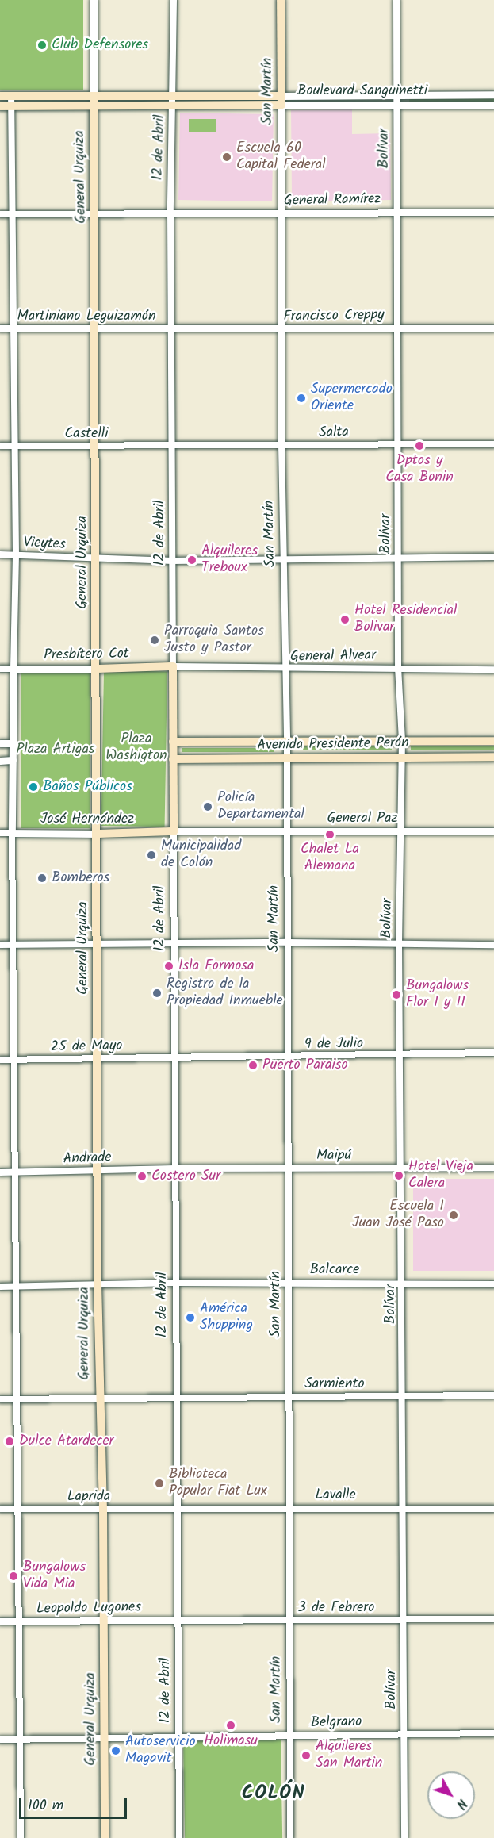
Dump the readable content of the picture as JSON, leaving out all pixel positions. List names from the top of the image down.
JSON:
{
  "streets": {
    "main road": [
      "San Martín",
      "Boulevard Sanguinetti",
      "12 de Abril",
      "General Urquiza",
      "Presbítero Cot",
      "Avenida Presidente Perón",
      "José Hernández"
    ],
    "street": [
      "Bolívar",
      "General Ramírez",
      "Martiniano Leguizamón",
      "Francisco Creppy",
      "Salta",
      "Castelli",
      "Vieytes",
      "General Alvear",
      "General Paz",
      "9 de Julio",
      "25 de Mayo",
      "Maipú",
      "Andrade",
      "Balcarce",
      "Sarmiento",
      "Lavalle",
      "Laprida",
      "3 de Febrero",
      "Leopoldo Lugones",
      "Belgrano"
    ]
  },
  "crossings": [
    ["San Martín", "Boulevard Sanguinetti"],
    ["San Martín", "General Ramírez"],
    ["San Martín", "Francisco Creppy"],
    ["San Martín", "Salta"],
    ["San Martín", "Vieytes"],
    ["San Martín", "General Alvear"],
    ["San Martín", "Avenida Presidente Perón"],
    ["San Martín", "General Paz"],
    ["San Martín", "9 de Julio"],
    ["San Martín", "Maipú"],
    ["San Martín", "Balcarce"],
    ["San Martín", "Sarmiento"],
    ["San Martín", "Lavalle"],
    ["San Martín", "3 de Febrero"],
    ["San Martín", "Belgrano"],
    ["Boulevard Sanguinetti", "12 de Abril"],
    ["Boulevard Sanguinetti", "Bolívar"],
    ["Boulevard Sanguinetti", "General Urquiza"],
    ["12 de Abril", "General Ramírez"],
    ["12 de Abril", "Martiniano Leguizamón"],
    ["12 de Abril", "Francisco Creppy"],
    ["12 de Abril", "Salta"],
    ["12 de Abril", "Castelli"],
    ["12 de Abril", "Vieytes"],
    ["12 de Abril", "Presbítero Cot"],
    ["12 de Abril", "General Alvear"],
    ["12 de Abril", "Avenida Presidente Perón"],
    ["12 de Abril", "General Paz"],
    ["12 de Abril", "José Hernández"],
    ["12 de Abril", "9 de Julio"],
    ["12 de Abril", "25 de Mayo"],
    ["12 de Abril", "Maipú"],
    ["12 de Abril", "Andrade"],
    ["12 de Abril", "Balcarce"],
    ["12 de Abril", "Sarmiento"],
    ["12 de Abril", "Lavalle"],
    ["12 de Abril", "Laprida"],
    ["12 de Abril", "3 de Febrero"],
    ["12 de Abril", "Leopoldo Lugones"],
    ["12 de Abril", "Belgrano"],
    ["Bolívar", "General Ramírez"],
    ["Bolívar", "Francisco Creppy"],
    ["Bolívar", "Salta"],
    ["Bolívar", "Vieytes"],
    ["Bolívar", "General Alvear"],
    ["Bolívar", "Avenida Presidente Perón"],
    ["Bolívar", "General Paz"],
    ["Bolívar", "9 de Julio"],
    ["Bolívar", "Maipú"],
    ["Bolívar", "Balcarce"],
    ["Bolívar", "Sarmiento"],
    ["Bolívar", "Lavalle"],
    ["Bolívar", "3 de Febrero"],
    ["Bolívar", "Belgrano"],
    ["General Urquiza", "General Ramírez"],
    ["General Urquiza", "Martiniano Leguizamón"],
    ["General Urquiza", "Castelli"],
    ["General Urquiza", "Vieytes"],
    ["General Urquiza", "Presbítero Cot"],
    ["General Urquiza", "José Hernández"],
    ["General Urquiza", "25 de Mayo"],
    ["General Urquiza", "Andrade"],
    ["General Urquiza", "Balcarce"],
    ["General Urquiza", "Sarmiento"],
    ["General Urquiza", "Laprida"],
    ["General Urquiza", "Leopoldo Lugones"],
    ["General Urquiza", "Belgrano"],
    ["Martiniano Leguizamón", "Francisco Creppy"],
    ["Salta", "Castelli"],
    ["Presbítero Cot", "General Alvear"],
    ["General Paz", "José Hernández"],
    ["9 de Julio", "25 de Mayo"],
    ["Maipú", "Andrade"],
    ["Lavalle", "Laprida"],
    ["3 de Febrero", "Leopoldo Lugones"]
  ],
  "districts": ["COLÓN"],
  "parks": ["Plaza Washigton", "Plaza Artigas"],
  "places": [
    "Club Defensores",
    "Escuela 60 Capital Federal",
    "Supermercado Oriente",
    "Dptos y Casa Bonin",
    "Alquileres Treboux",
    "Hotel Residencial Bolivar",
    "Parroquia Santos Justo y Pastor",
    "Baños Públicos",
    "Policía Departamental",
    "Chalet La Alemana",
    "Municipalidad de Colón",
    "Bomberos",
    "Isla Formosa",
    "Registro de la Propiedad Inmueble",
    "Bungalows Flor I y II",
    "Puerto Paraiso",
    "Hotel Vieja Calera",
    "Costero Sur",
    "Escuela 1 Juan José Paso",
    "América Shopping",
    "Dulce Atardecer",
    "Biblioteca Popular Fiat Lux",
    "Bungalows Vida Mia",
    "Holimasu",
    "Autoservicio Magavit",
    "Alquileres San Martin"
  ],
  "scale_bar": "100 m",
  "north": "bottom right"
}
